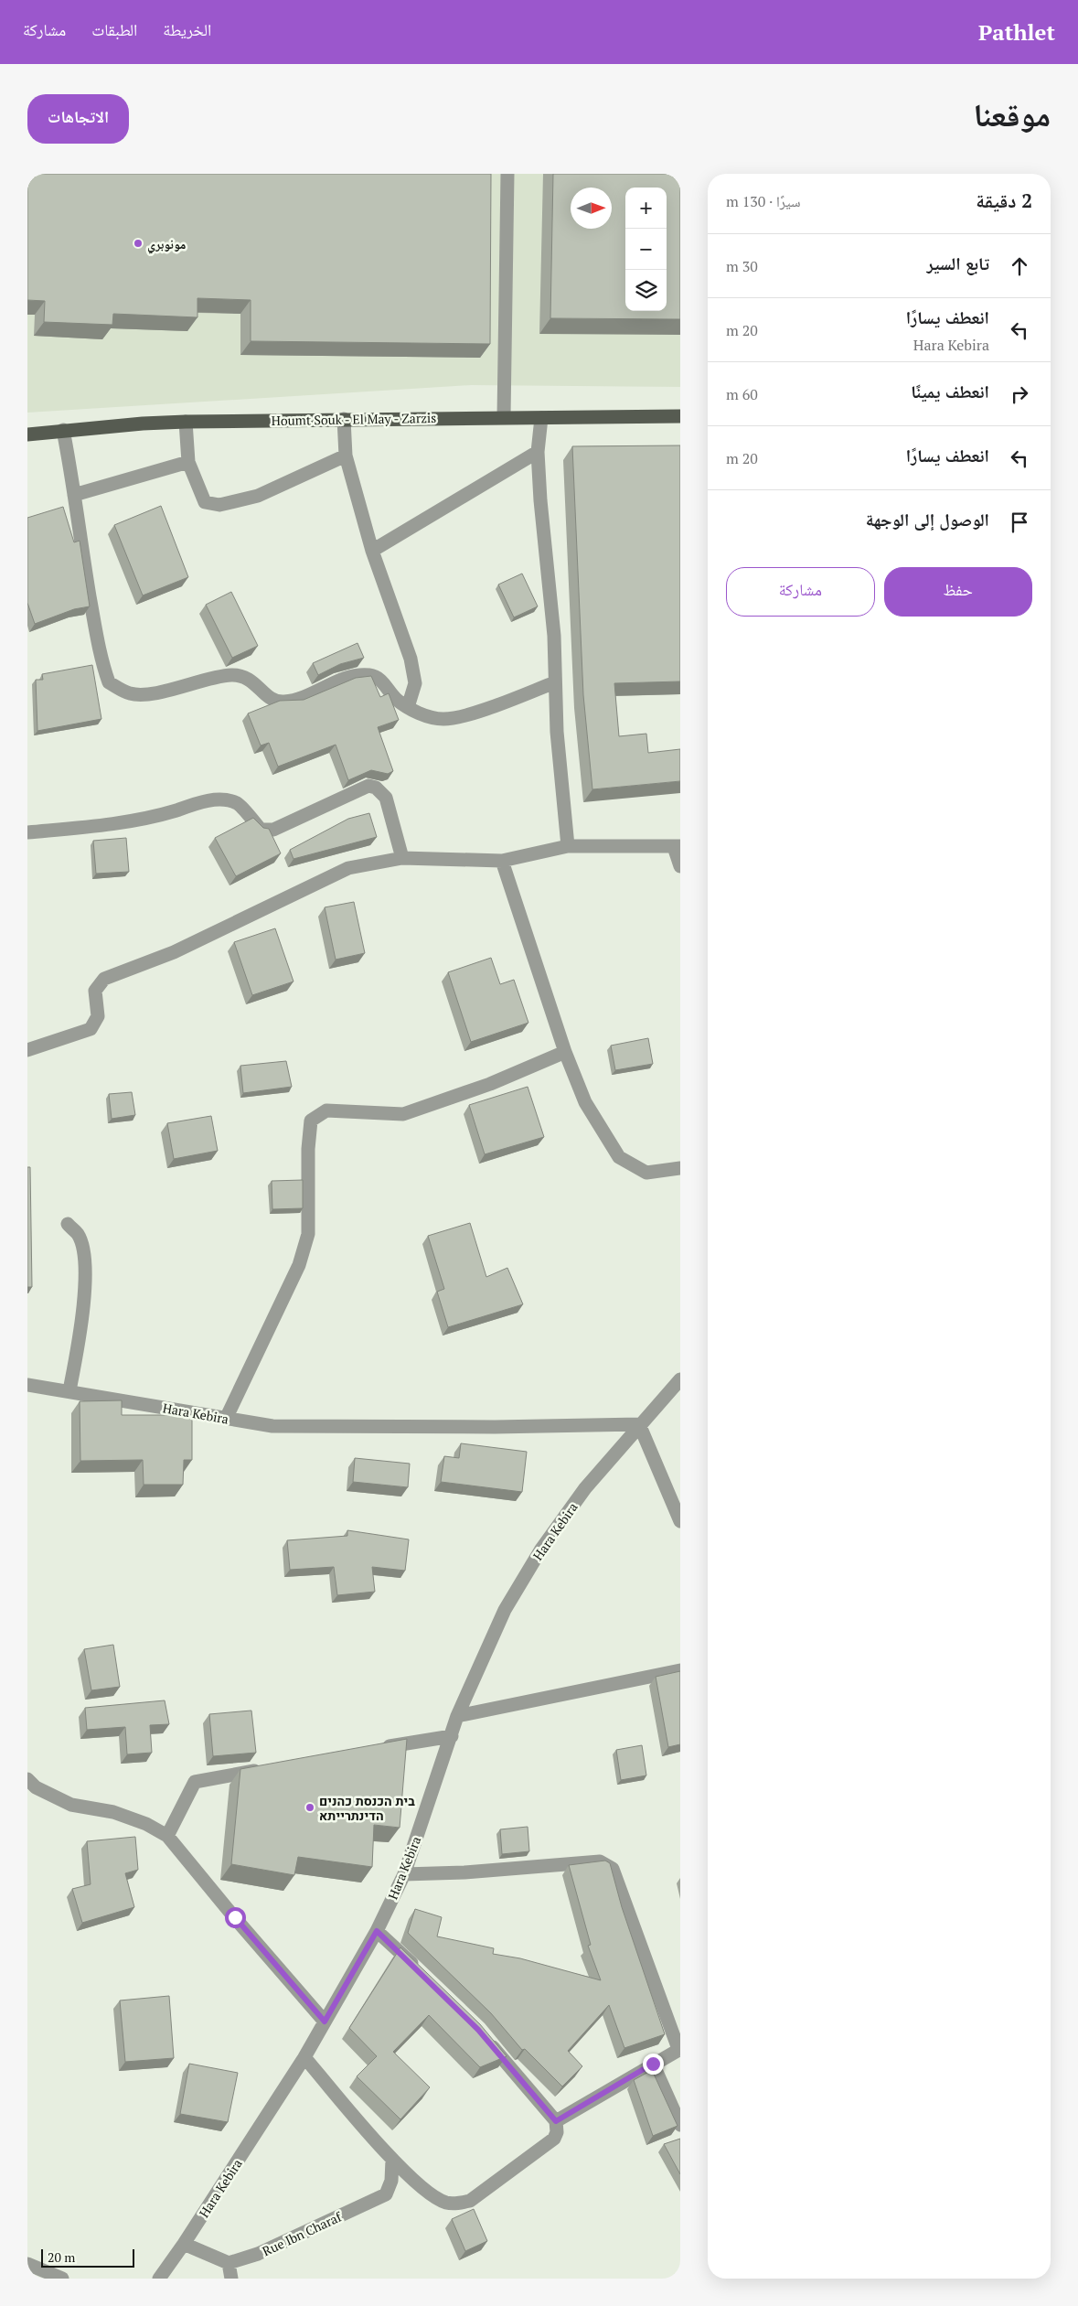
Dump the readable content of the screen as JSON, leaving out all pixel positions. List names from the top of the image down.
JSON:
{
  "streets": {
    "main road": ["Houmt Souk - El May - Zarzis"],
    "street": ["Hara Kebira", "Rue Ibn Charaf"]
  },
  "places": ["مونوبري", "בית הכנסת כהנים הדינתרייתא"],
  "scale_bar": "20 m",
  "north": "right",
  "page": {
    "header": "Pathlet",
    "nav": ["الخريطة", "الطبقات", "مشاركة"],
    "title": "موقعنا",
    "buttons": [
      "الاتجاهات",
      ["حفظ", "مشاركة"]
    ],
    "heading": ["2 دقيقة", "سيرًا · 130 m"],
    "map_buttons": ["+", "−"],
    "list": [
      ["تابع السير", "30 m"],
      ["انعطف يسارًا", "Hara Kebira", "20 m"],
      ["انعطف يمينًا", "60 m"],
      ["انعطف يسارًا", "20 m"],
      "الوصول إلى الوجهة"
    ],
    "scale": "20 m"
  }
}
